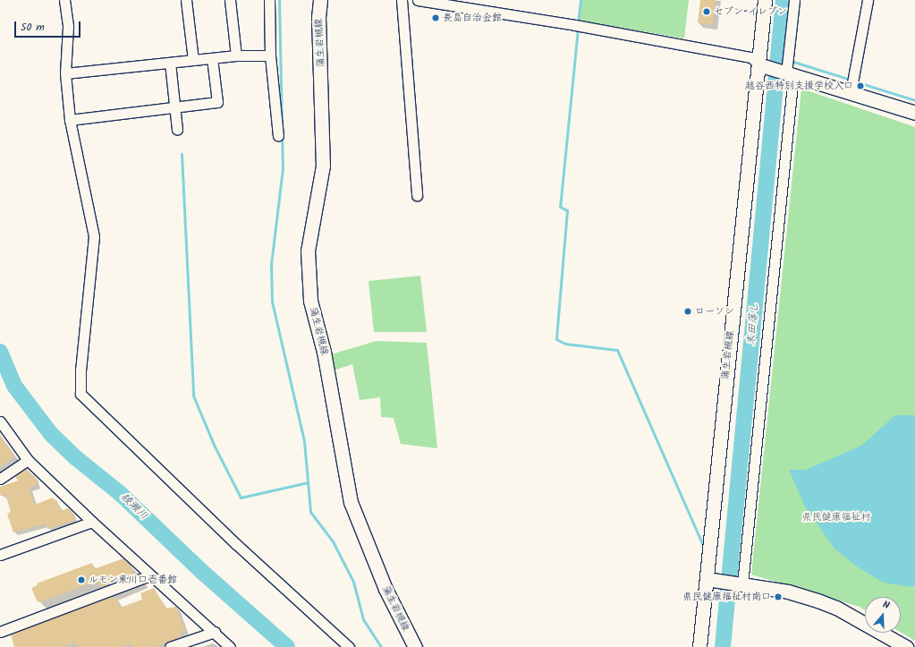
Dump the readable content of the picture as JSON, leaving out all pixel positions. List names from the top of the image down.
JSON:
{
  "streets": {
    "main road": ["蒲生岩槻線"]
  },
  "water": ["末田落し", "綾瀬川"],
  "parks": ["県民健康福祉村"],
  "places": [
    "セブン-イレブン",
    "長島自治会館",
    "越谷西特別支援学校入口",
    "ローソン",
    "ルモン東川口壱番館",
    "県民健康福祉村南口"
  ],
  "scale_bar": "50 m",
  "north": "top"
}
